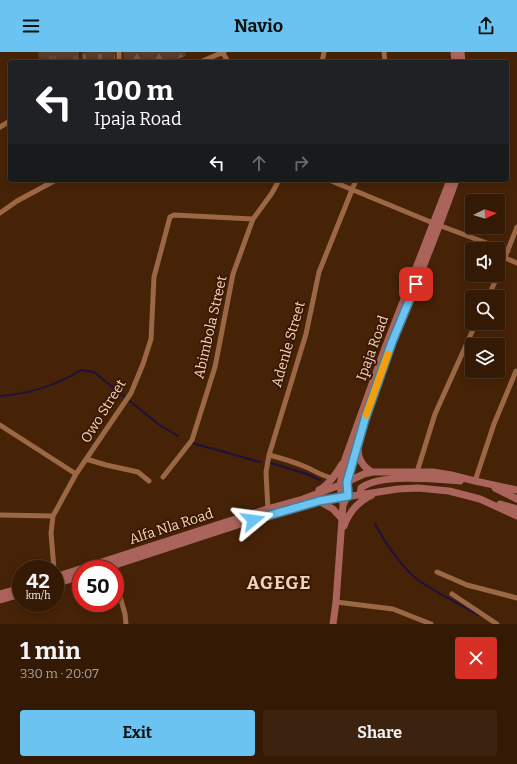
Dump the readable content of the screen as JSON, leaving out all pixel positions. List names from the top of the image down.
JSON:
{
  "streets": {
    "main road": ["Ipaja Road", "Alfa Nla Road"],
    "street": ["Abimbola Street", "Adenle Street", "Owo Street"]
  },
  "crossings": [
    ["Abimbola Street", "Owo Street"],
    ["Adenle Street", "Alfa Nla Road"],
    ["Ipaja Road", "Alfa Nla Road"]
  ],
  "districts": ["AGEGE"],
  "north": "right",
  "page": {
    "header": "Navio",
    "turn": ["100 m", "Ipaja Road"],
    "speed": "42 km/h",
    "limit": "50",
    "heading": ["1 min", "330 m · 20:07"],
    "buttons": ["Exit", "Share"]
  }
}
